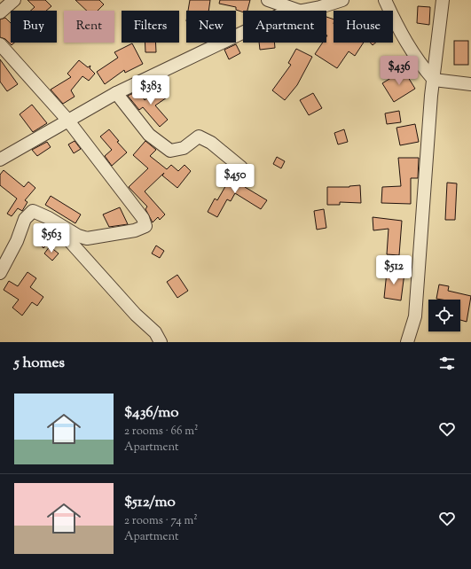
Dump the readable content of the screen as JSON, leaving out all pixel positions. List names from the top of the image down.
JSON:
{
  "page": {
    "chip": [
      "Buy",
      "Rent",
      "Filters",
      "New",
      "Apartment",
      "House"
    ],
    "price": [
      "$436",
      "$383",
      "$450",
      "$563",
      "$512"
    ],
    "heading": "5 homes",
    "list": [
      {
        "name": "$436/mo",
        "note": "2 rooms · 66 m² · Apartment"
      },
      {
        "name": "$512/mo",
        "note": "2 rooms · 74 m² · Apartment"
      }
    ]
  }
}
